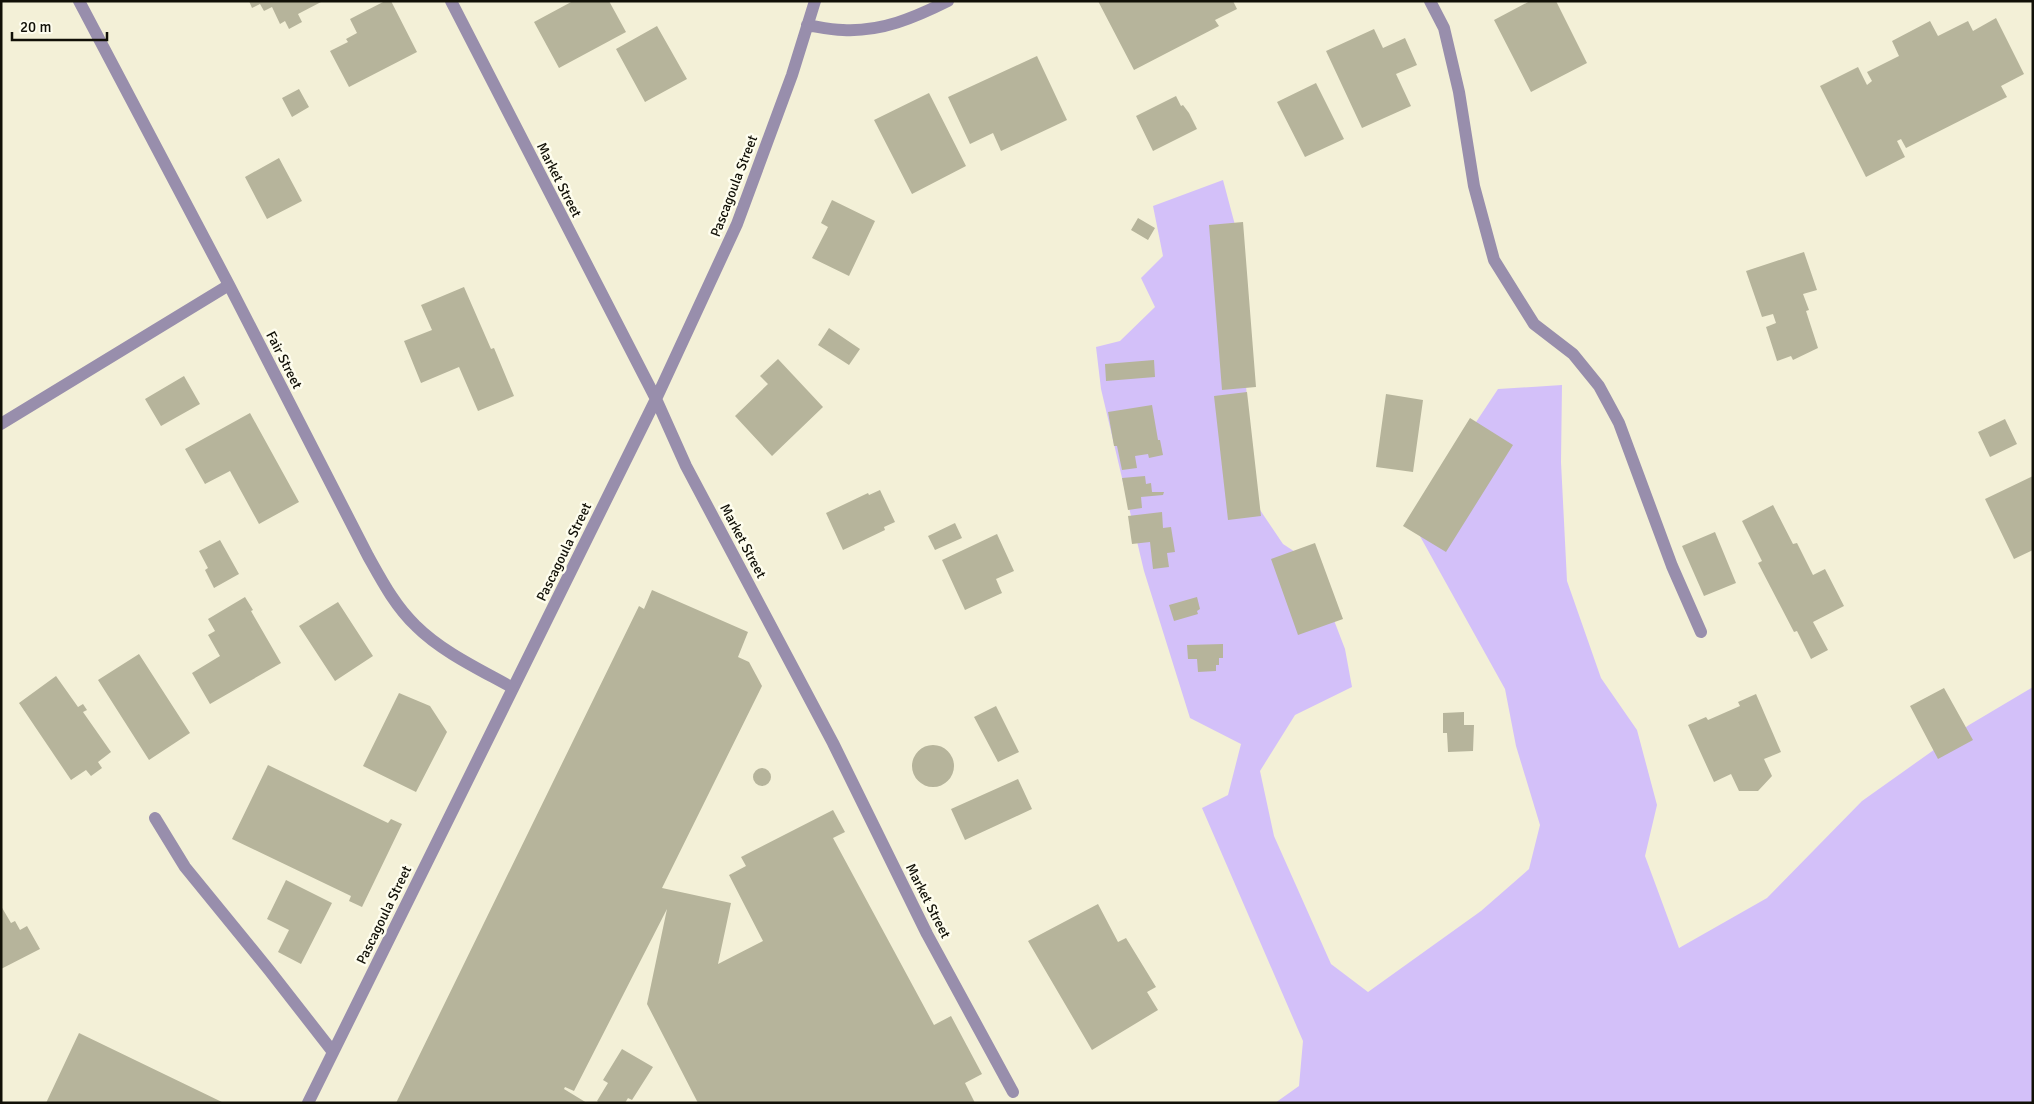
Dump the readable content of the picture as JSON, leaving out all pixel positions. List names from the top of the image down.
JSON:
{
  "streets": {
    "street": ["Market Street", "Pascagoula Street", "Fair Street"]
  },
  "crossings": [
    ["Market Street", "Pascagoula Street"],
    ["Pascagoula Street", "Fair Street"]
  ],
  "scale_bar": "20 m"
}
